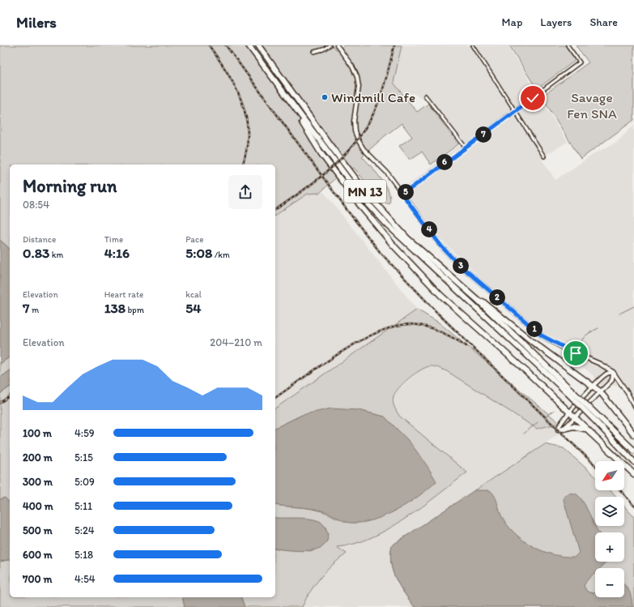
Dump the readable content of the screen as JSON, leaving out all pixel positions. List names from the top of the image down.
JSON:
{
  "streets": {
    "highway": ["MN 13"]
  },
  "parks": ["Savage Fen SNA"],
  "places": ["Windmill Cafe"],
  "north": "bottom left",
  "page": {
    "header": "Milers",
    "nav": ["Map", "Layers", "Share"],
    "pins": [
      "7",
      "6",
      "5",
      "4",
      "3",
      "2",
      "1"
    ],
    "heading": ["Morning run", "08:54"],
    "stats": [
      ["Distance", "0.83 km"],
      ["Time", "4:16"],
      ["Pace", "5:08 /km"],
      ["Elevation", "7 m"],
      ["Heart rate", "138 bpm"],
      ["kcal", "54"]
    ],
    "chart": ["Elevation", "204–210 m"],
    "list": [
      {
        "name": "100 m",
        "note": "4:59"
      },
      {
        "name": "200 m",
        "note": "5:15"
      },
      {
        "name": "300 m",
        "note": "5:09"
      },
      {
        "name": "400 m",
        "note": "5:11"
      },
      {
        "name": "500 m",
        "note": "5:24"
      },
      {
        "name": "600 m",
        "note": "5:18"
      },
      {
        "name": "700 m",
        "note": "4:54"
      }
    ],
    "map_buttons": ["+", "−"]
  }
}
